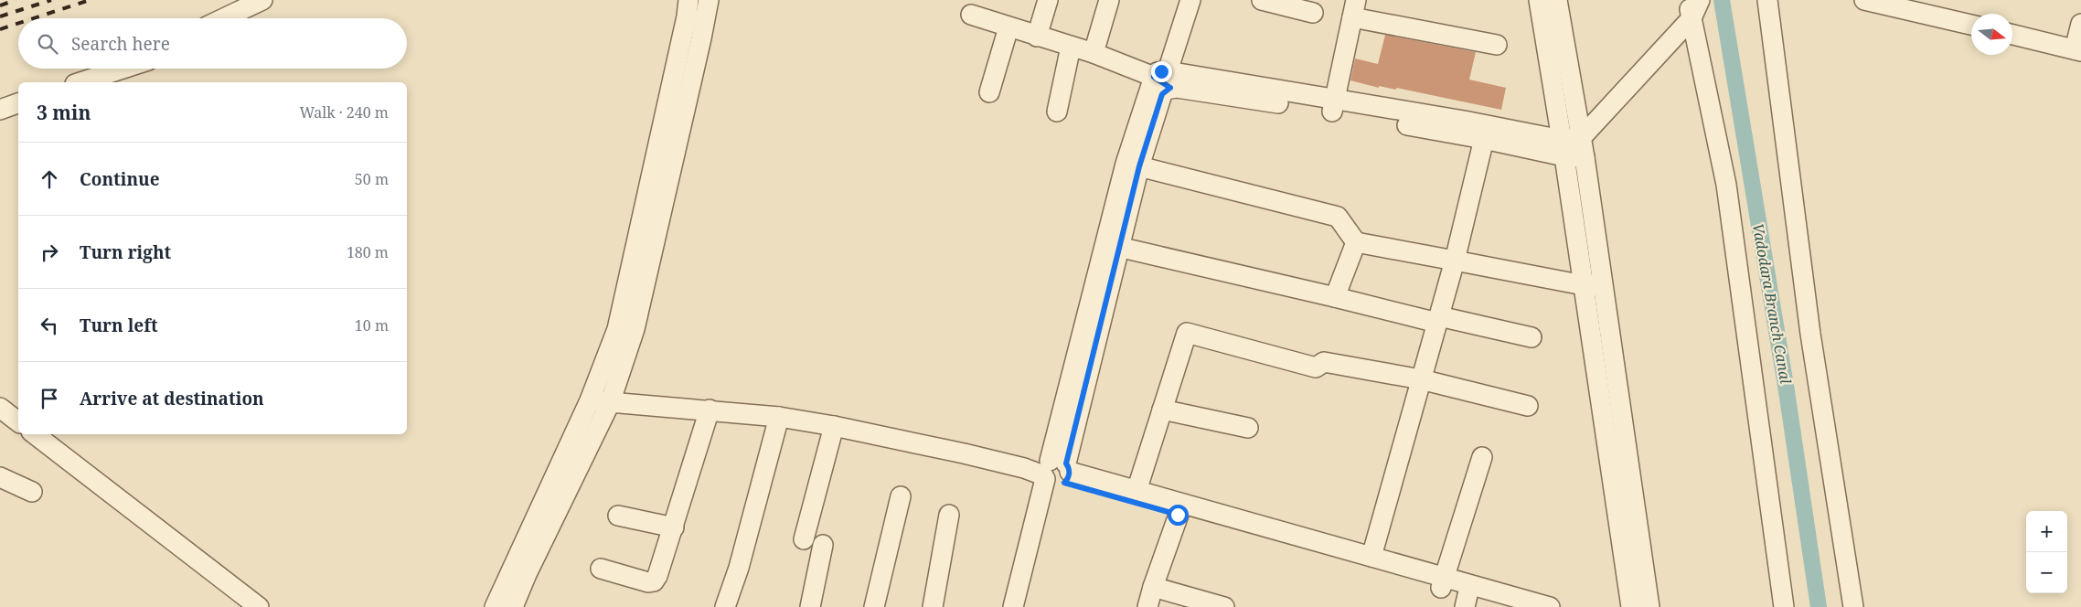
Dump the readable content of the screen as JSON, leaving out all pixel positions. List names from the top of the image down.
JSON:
{
  "water": ["Vadodara Branch Canal"],
  "north": "right",
  "page": {
    "search": "Search here",
    "heading": ["3 min", "Walk · 240 m"],
    "list": [
      ["Continue", "50 m"],
      ["Turn right", "180 m"],
      ["Turn left", "10 m"],
      "Arrive at destination"
    ],
    "map_buttons": ["+", "−"]
  }
}
